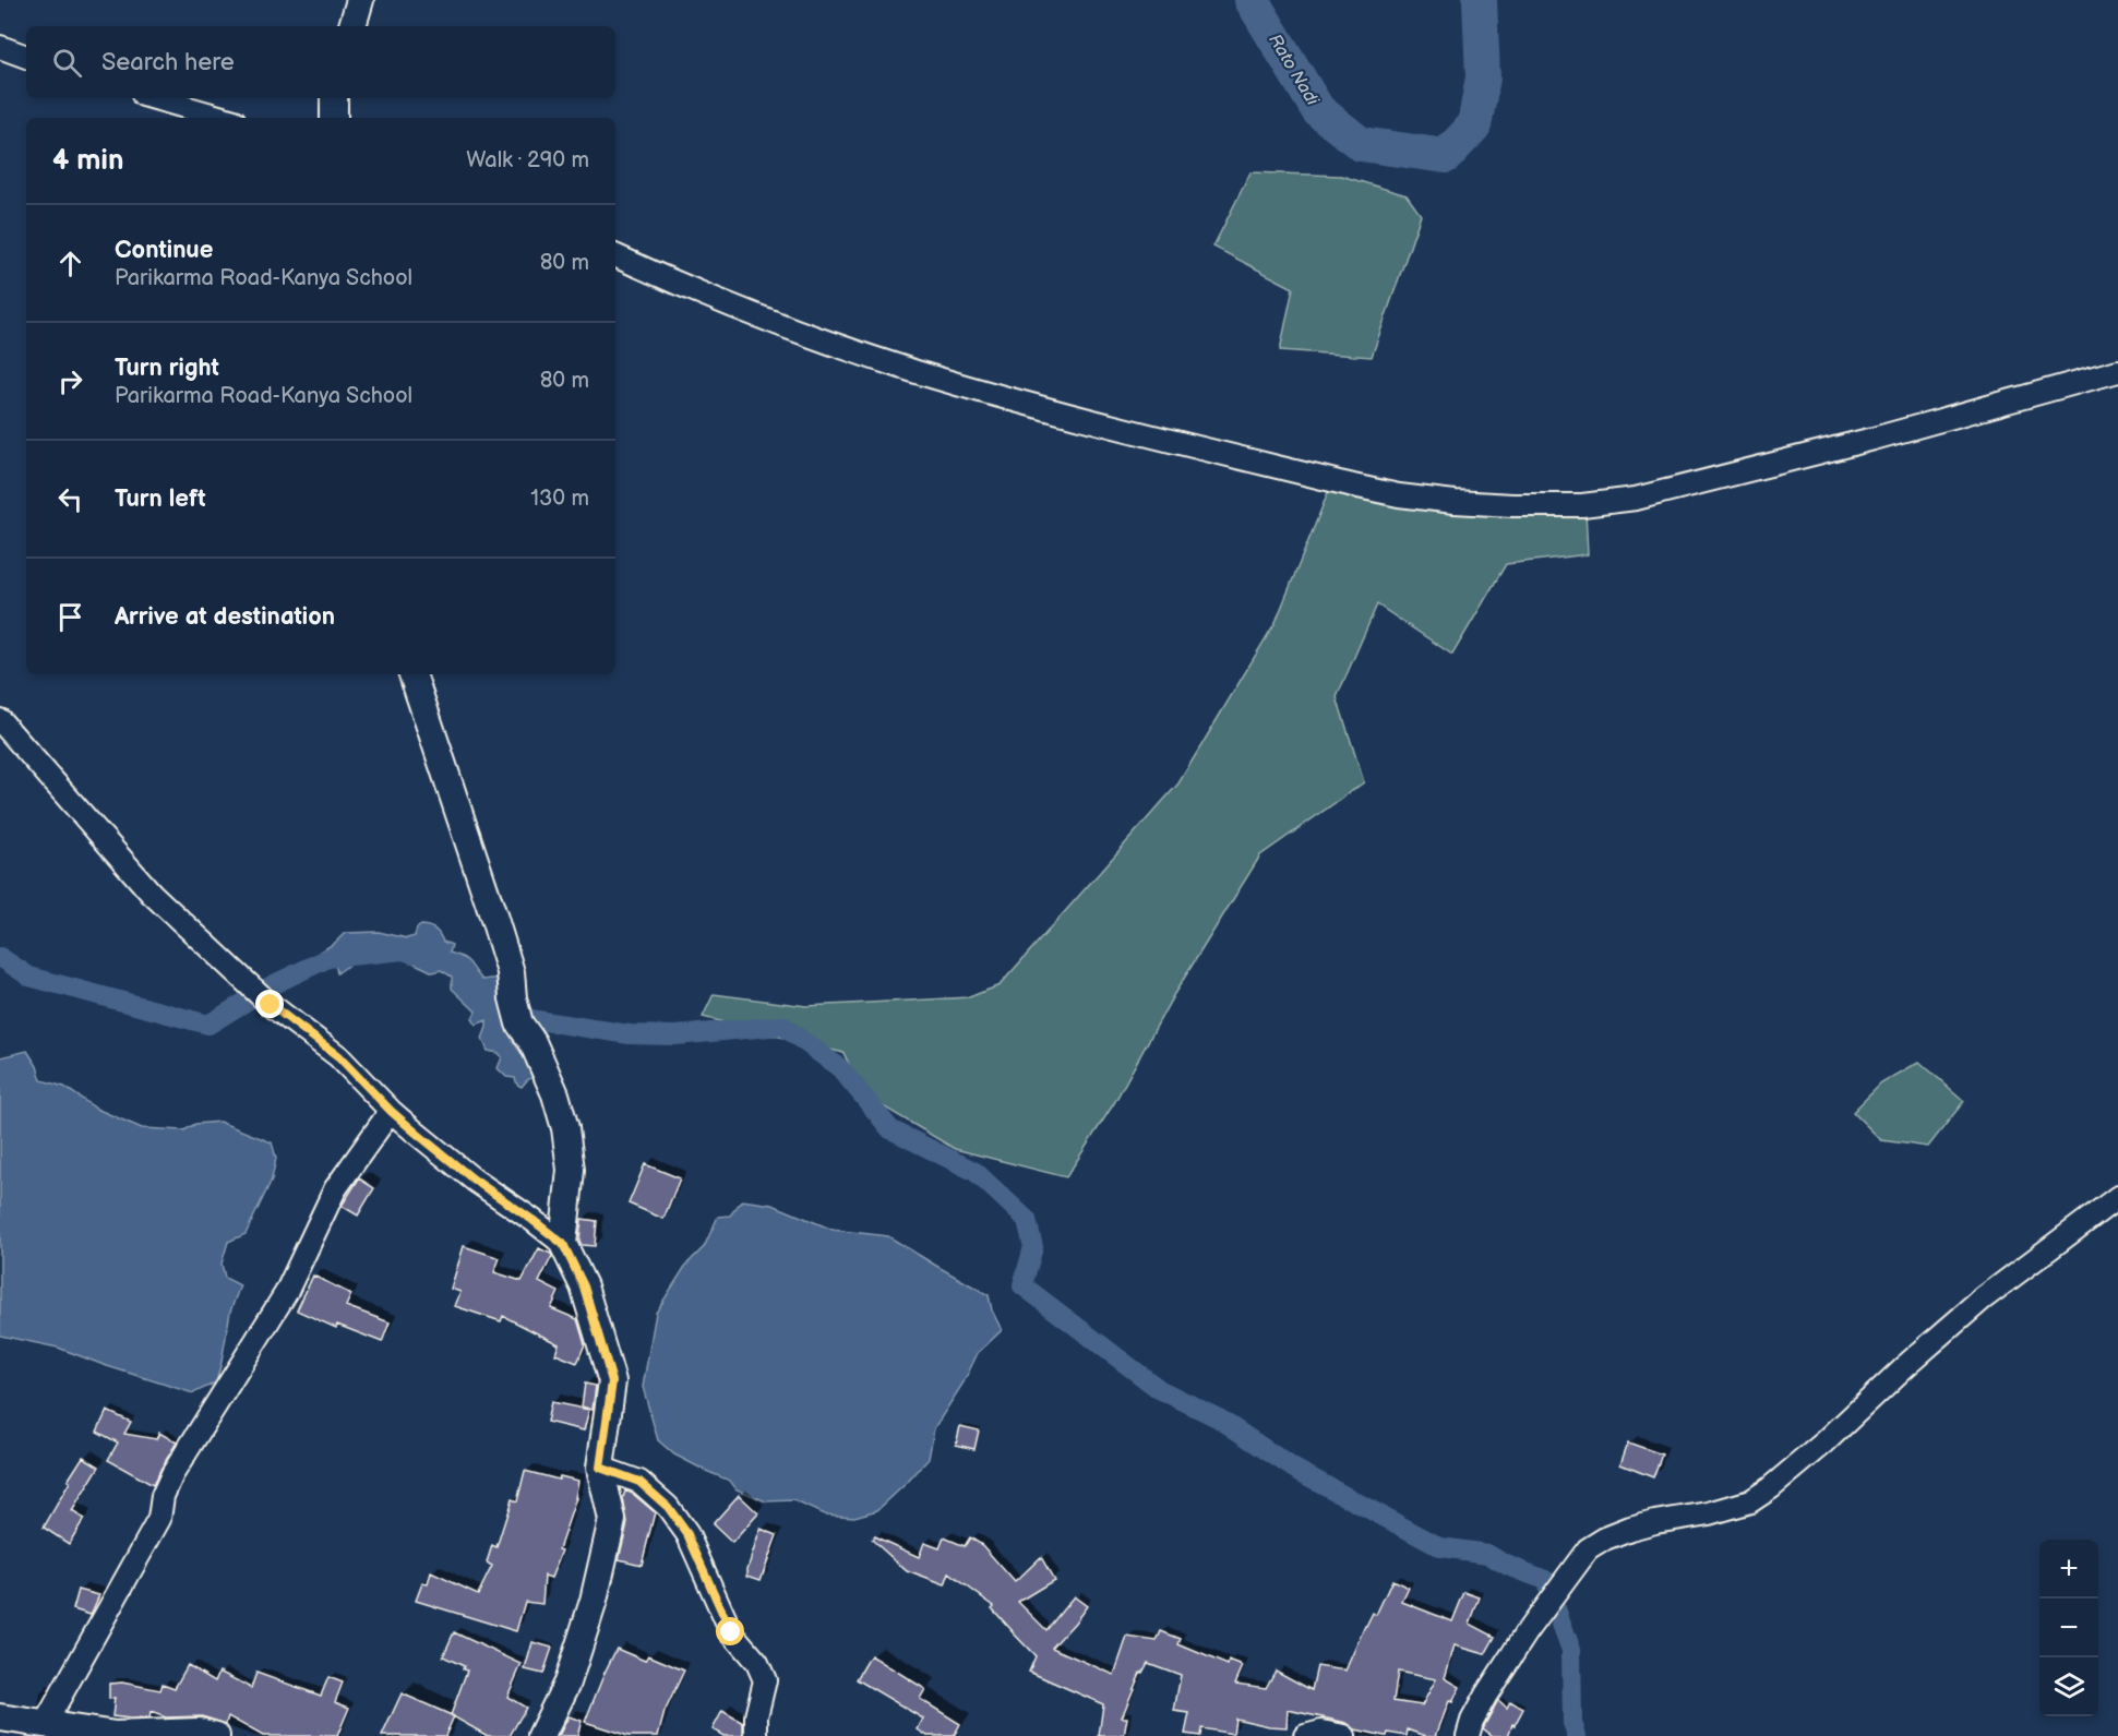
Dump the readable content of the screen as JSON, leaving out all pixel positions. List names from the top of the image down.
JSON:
{
  "water": ["Rato Nadi"],
  "page": {
    "search": "Search here",
    "heading": ["4 min", "Walk · 290 m"],
    "list": [
      ["Continue", "Parikarma Road-Kanya School", "80 m"],
      ["Turn right", "Parikarma Road-Kanya School", "80 m"],
      ["Turn left", "130 m"],
      "Arrive at destination"
    ],
    "map_buttons": ["+", "−"]
  }
}
